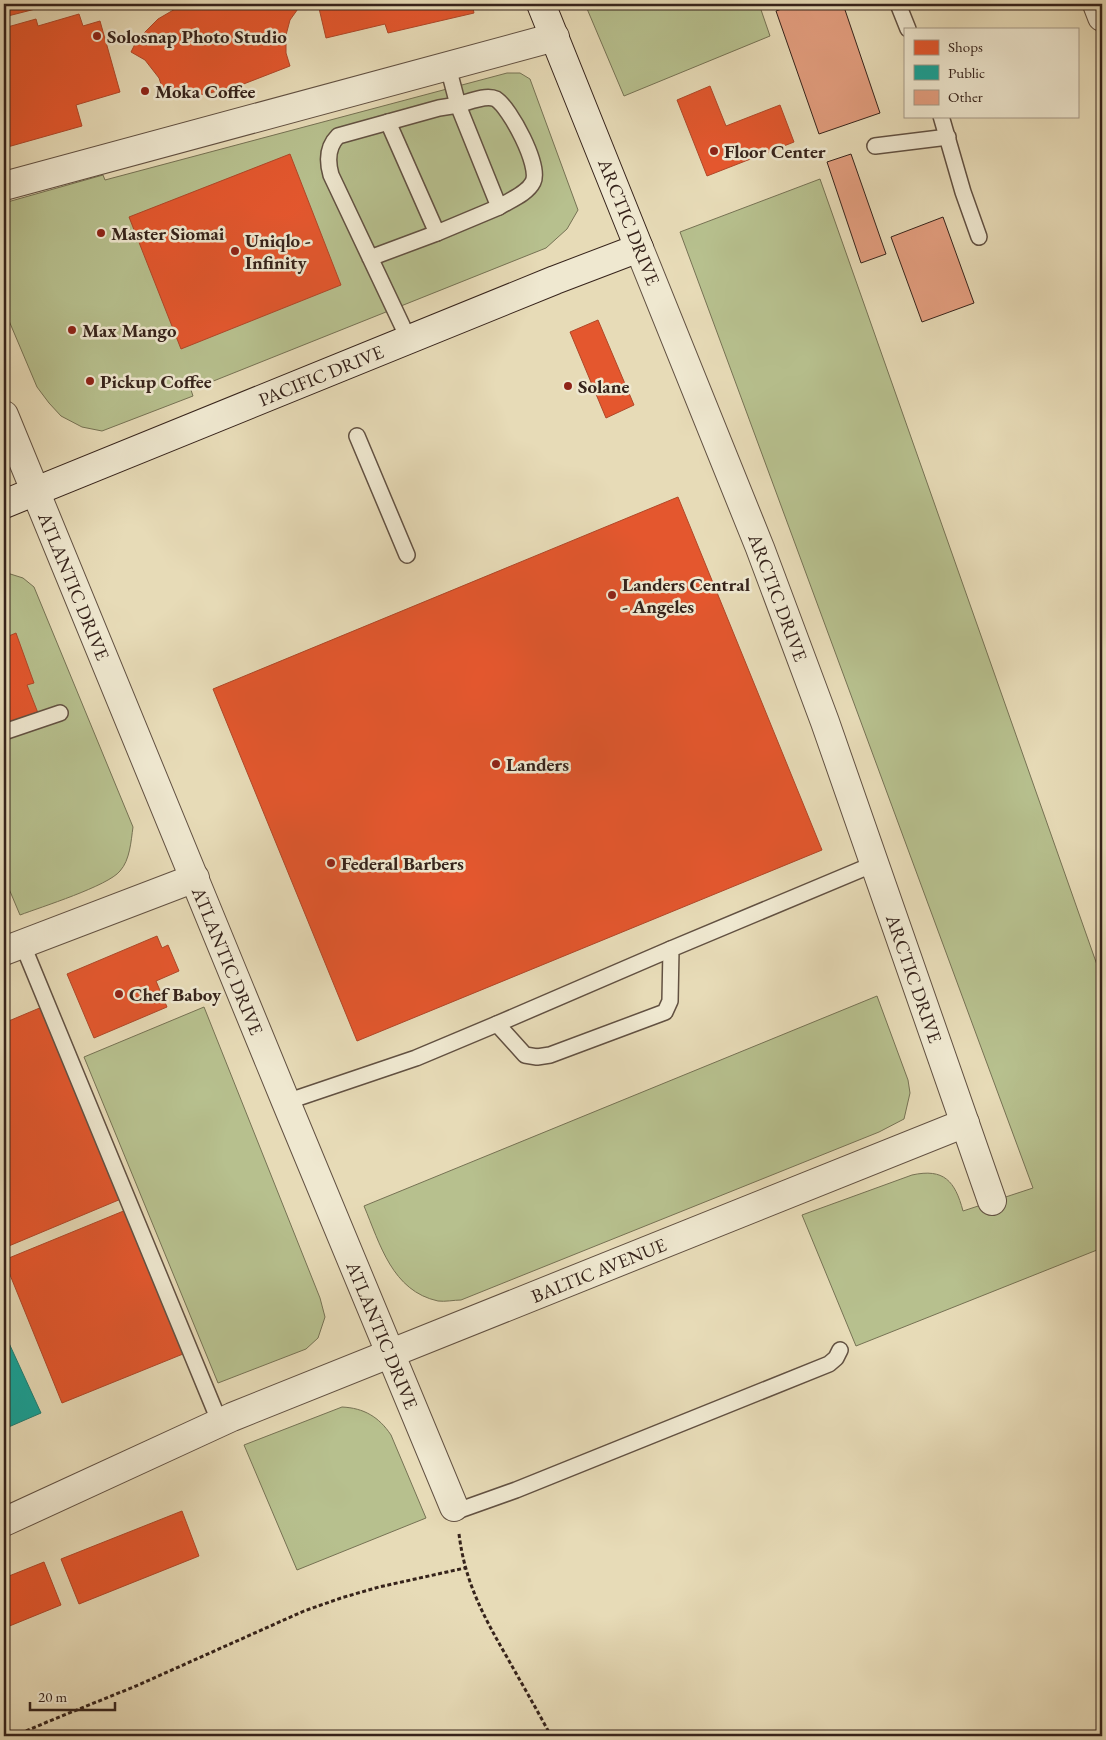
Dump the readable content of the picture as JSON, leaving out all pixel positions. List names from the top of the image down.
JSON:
{
  "streets": {
    "street": [
      "ARCTIC DRIVE",
      "PACIFIC DRIVE",
      "ATLANTIC DRIVE",
      "BALTIC AVENUE"
    ]
  },
  "crossings": [
    ["ARCTIC DRIVE", "PACIFIC DRIVE"],
    ["ARCTIC DRIVE", "BALTIC AVENUE"],
    ["PACIFIC DRIVE", "ATLANTIC DRIVE"],
    ["ATLANTIC DRIVE", "BALTIC AVENUE"]
  ],
  "places": [
    "Solosnap Photo Studio",
    "Moka Coffee",
    "Floor Center",
    "Master Siomai",
    "Uniqlo - Infinity",
    "Max Mango",
    "Pickup Coffee",
    "Solane",
    "Landers Central - Angeles",
    "Landers",
    "Federal Barbers",
    "Chef Baboy"
  ],
  "legend": ["Shops", "Public", "Other"],
  "scale_bar": "20 m"
}
